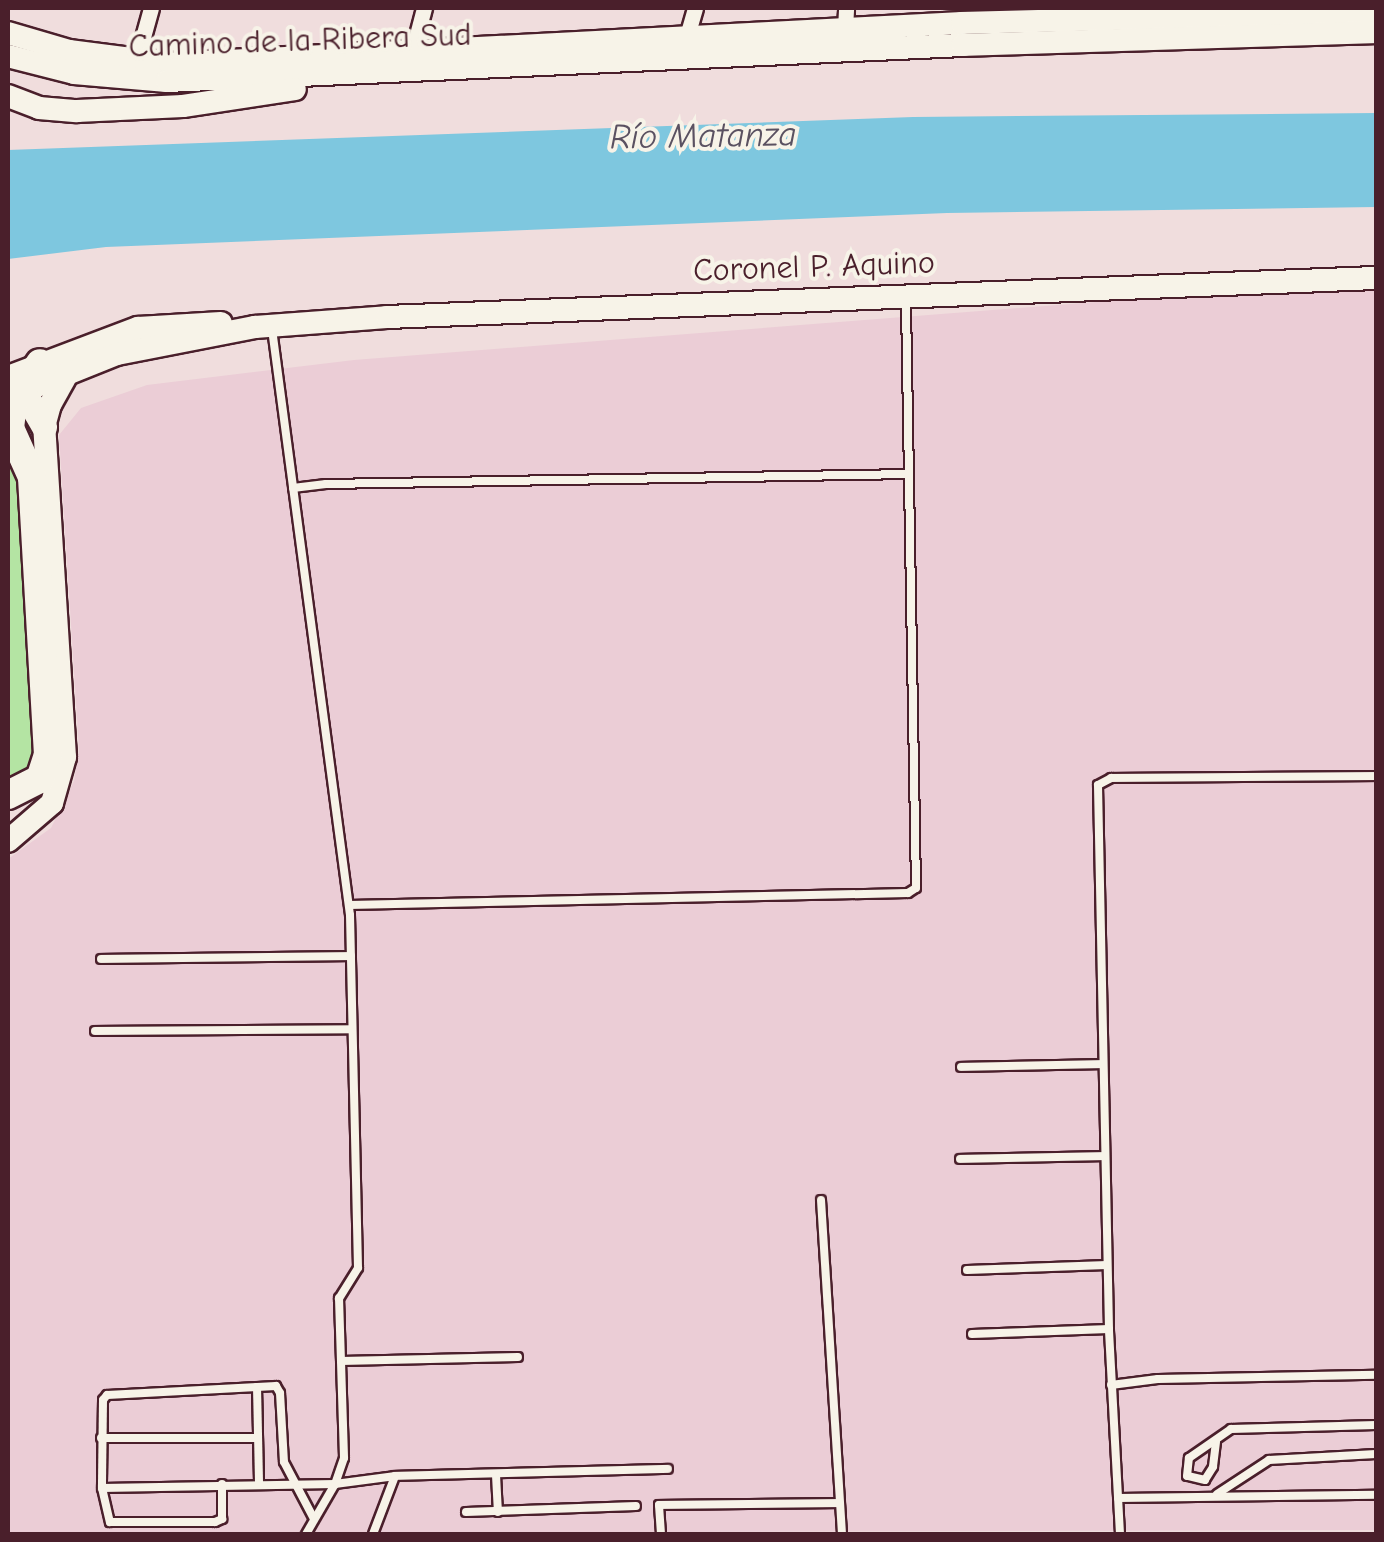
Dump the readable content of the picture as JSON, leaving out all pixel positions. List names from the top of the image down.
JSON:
{
  "streets": {
    "main road": ["Camino de la Ribera Sud", "Coronel P. Aquino"]
  },
  "water": ["Río Matanza"]
}
